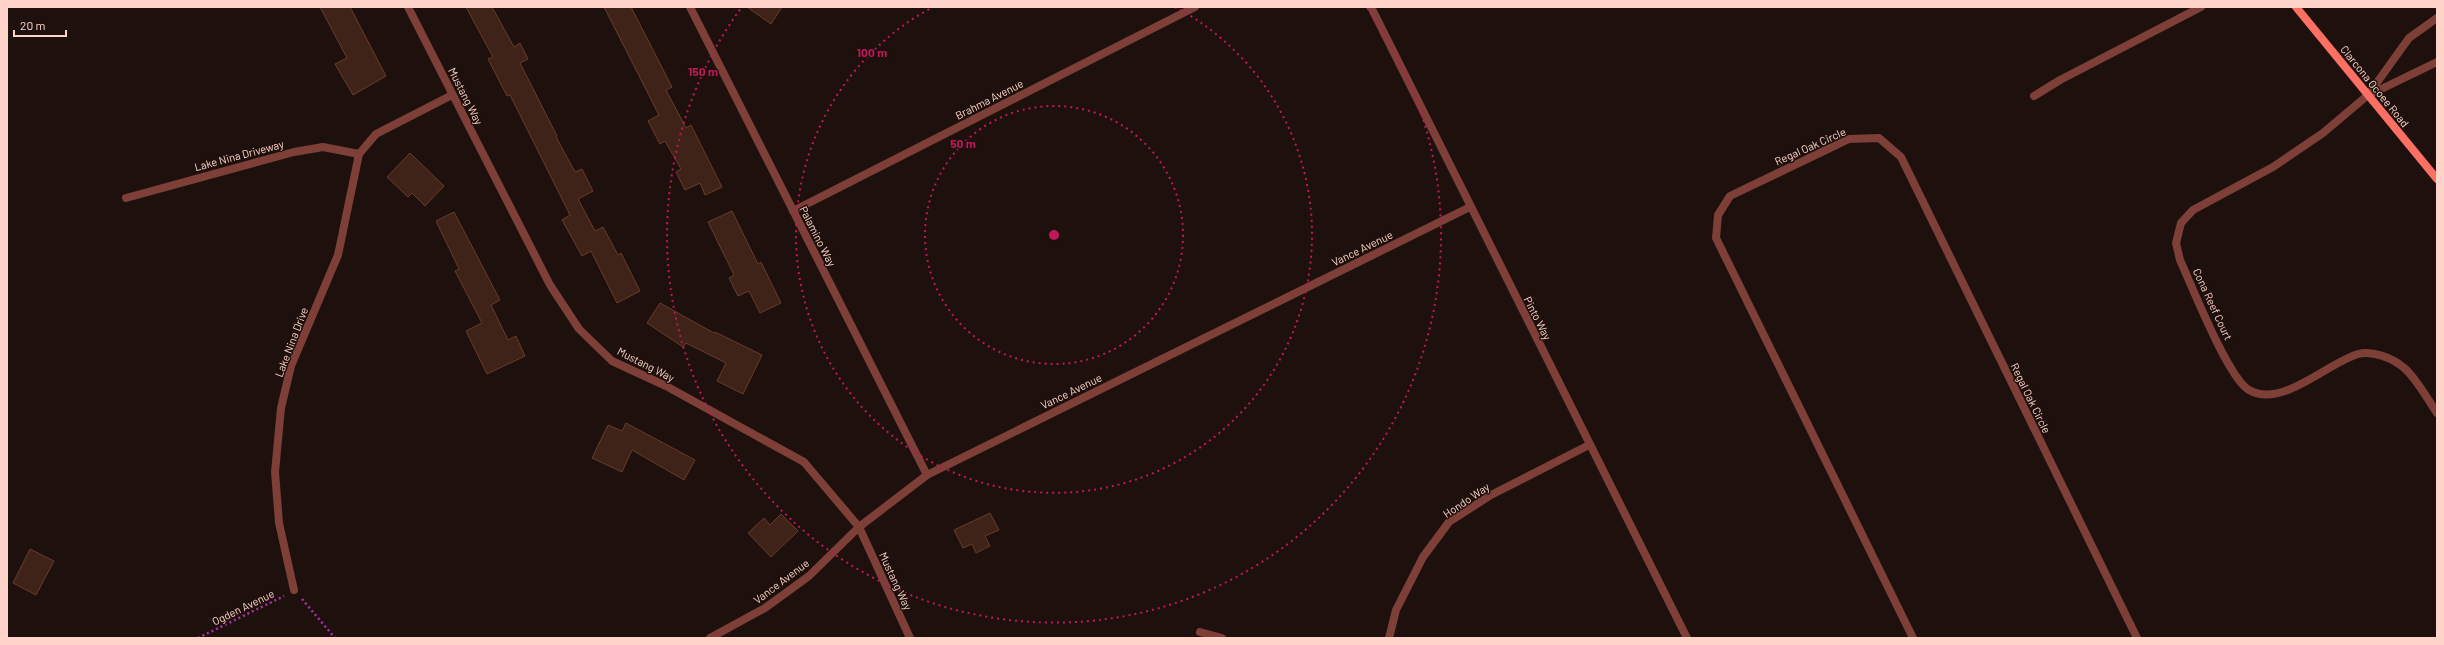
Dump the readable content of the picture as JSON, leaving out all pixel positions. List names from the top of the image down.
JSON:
{
  "streets": {
    "main road": ["Clarcona Ocoee Road"],
    "street": [
      "Mustang Way",
      "Brahma Avenue",
      "Regal Oak Circle",
      "Lake Nina Driveway",
      "Palamino Way",
      "Vance Avenue",
      "Cona Reef Court",
      "Pinto Way",
      "Lake Nina Drive",
      "Hondo Way"
    ],
    "path": ["Ogden Avenue"]
  },
  "crossings": [
    ["Clarcona Ocoee Road", "Cona Reef Court"],
    ["Mustang Way", "Vance Avenue"],
    ["Mustang Way", "Lake Nina Drive"],
    ["Brahma Avenue", "Palamino Way"],
    ["Lake Nina Driveway", "Lake Nina Drive"],
    ["Palamino Way", "Vance Avenue"],
    ["Vance Avenue", "Pinto Way"],
    ["Pinto Way", "Hondo Way"],
    ["Lake Nina Drive", "Ogden Avenue"]
  ],
  "scale_bar": "20 m",
  "rings": ["100 m", "150 m", "50 m"]
}
